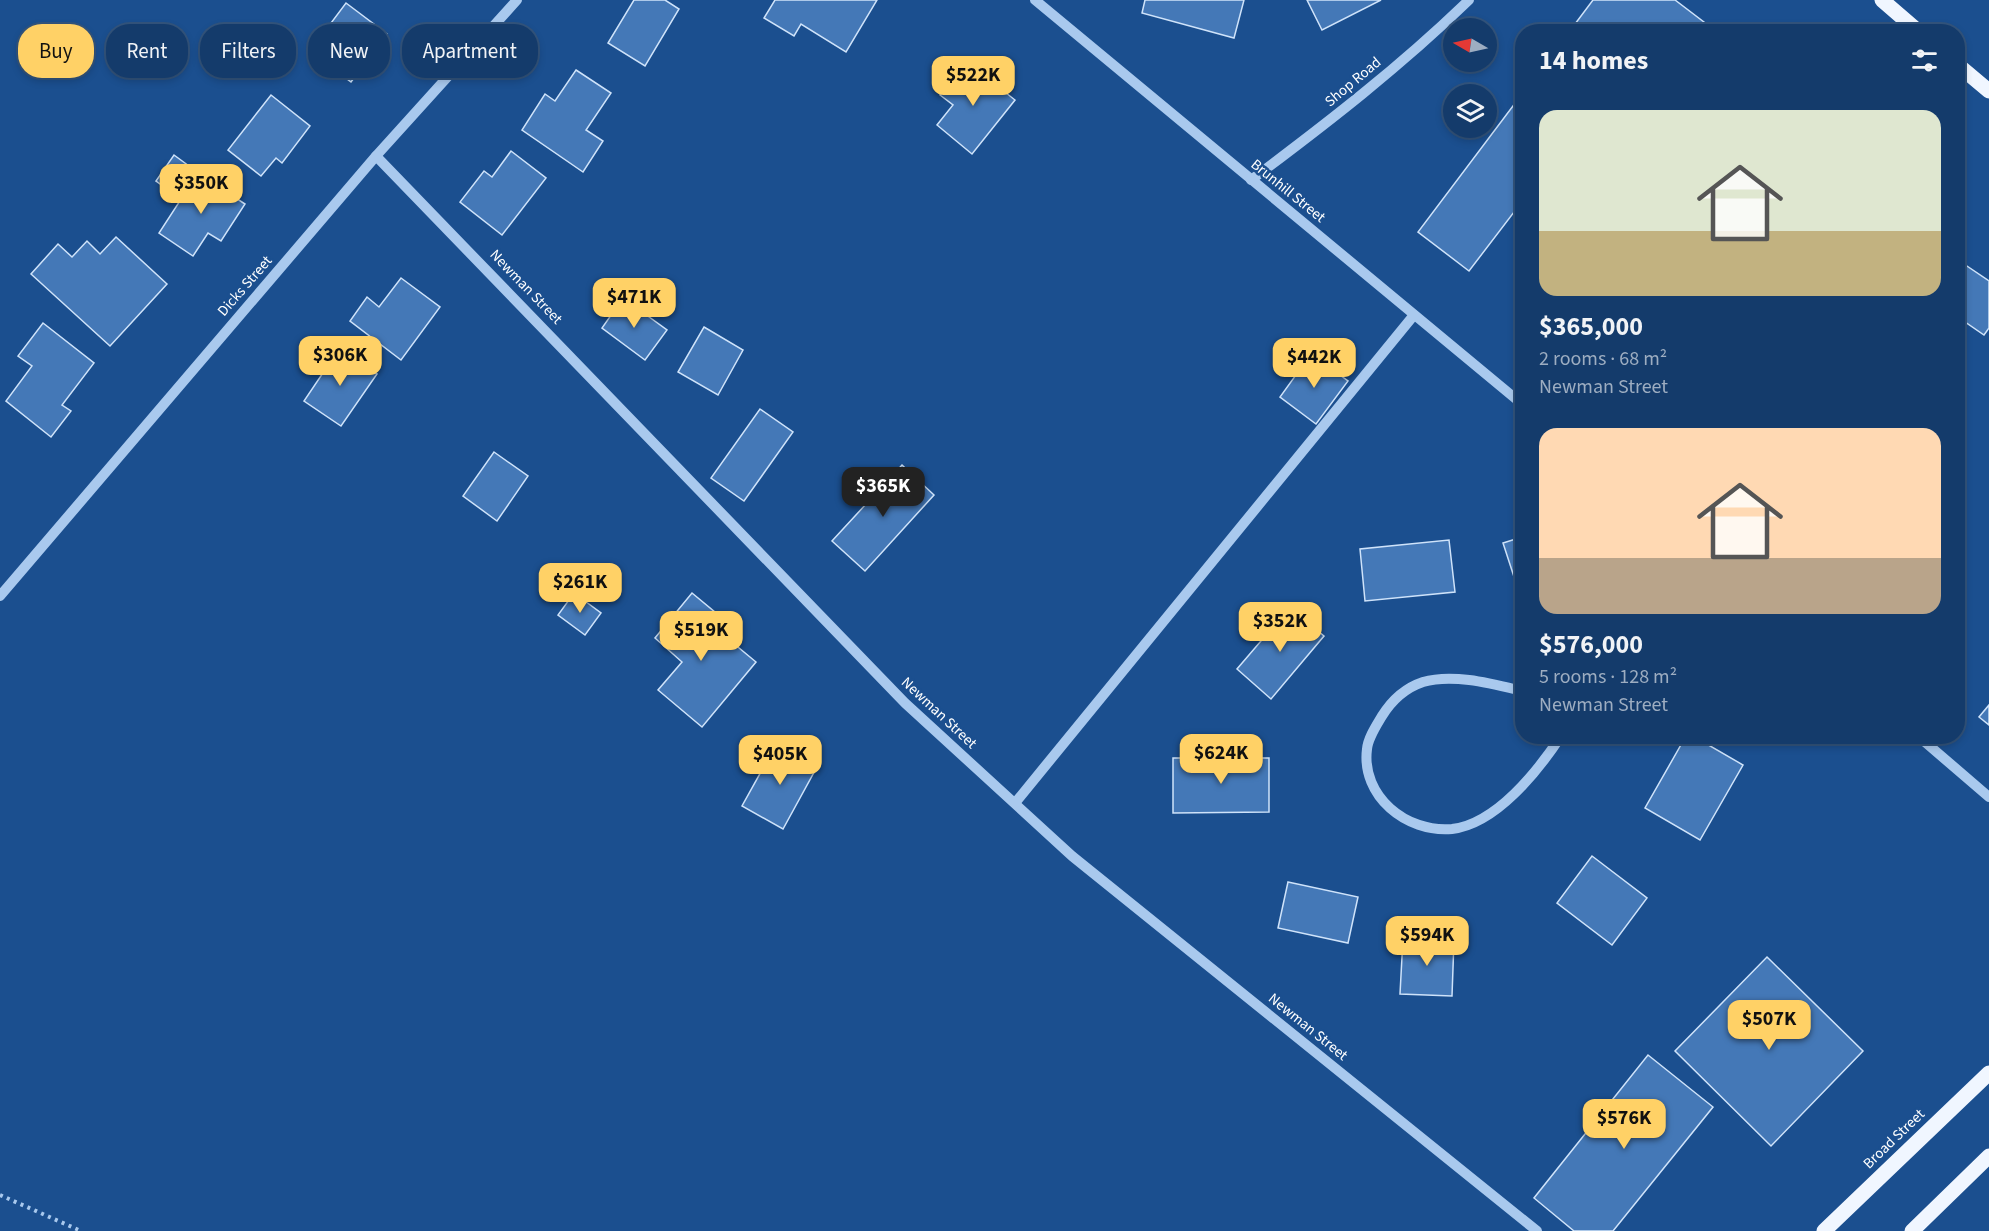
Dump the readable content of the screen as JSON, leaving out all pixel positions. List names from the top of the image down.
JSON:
{
  "streets": {
    "main road": ["Broad Street"],
    "street": [
      "Shop Road",
      "Brunhill Street",
      "Dicks Street",
      "Newman Street"
    ]
  },
  "crossings": [
    ["Shop Road", "Brunhill Street"],
    ["Dicks Street", "Newman Street"]
  ],
  "north": "left",
  "page": {
    "chip": [
      "Buy",
      "Rent",
      "Filters",
      "New",
      "Apartment"
    ],
    "heading": "14 homes",
    "price": [
      "$522K",
      "$350K",
      "$471K",
      "$306K",
      "$442K",
      "$365K",
      "$261K",
      "$352K",
      "$519K",
      "$624K",
      "$405K",
      "$594K",
      "$507K",
      "$576K"
    ],
    "list": [
      {
        "name": "$365,000",
        "note": "2 rooms · 68 m² · Newman Street"
      },
      {
        "name": "$576,000",
        "note": "5 rooms · 128 m² · Newman Street"
      }
    ]
  }
}
